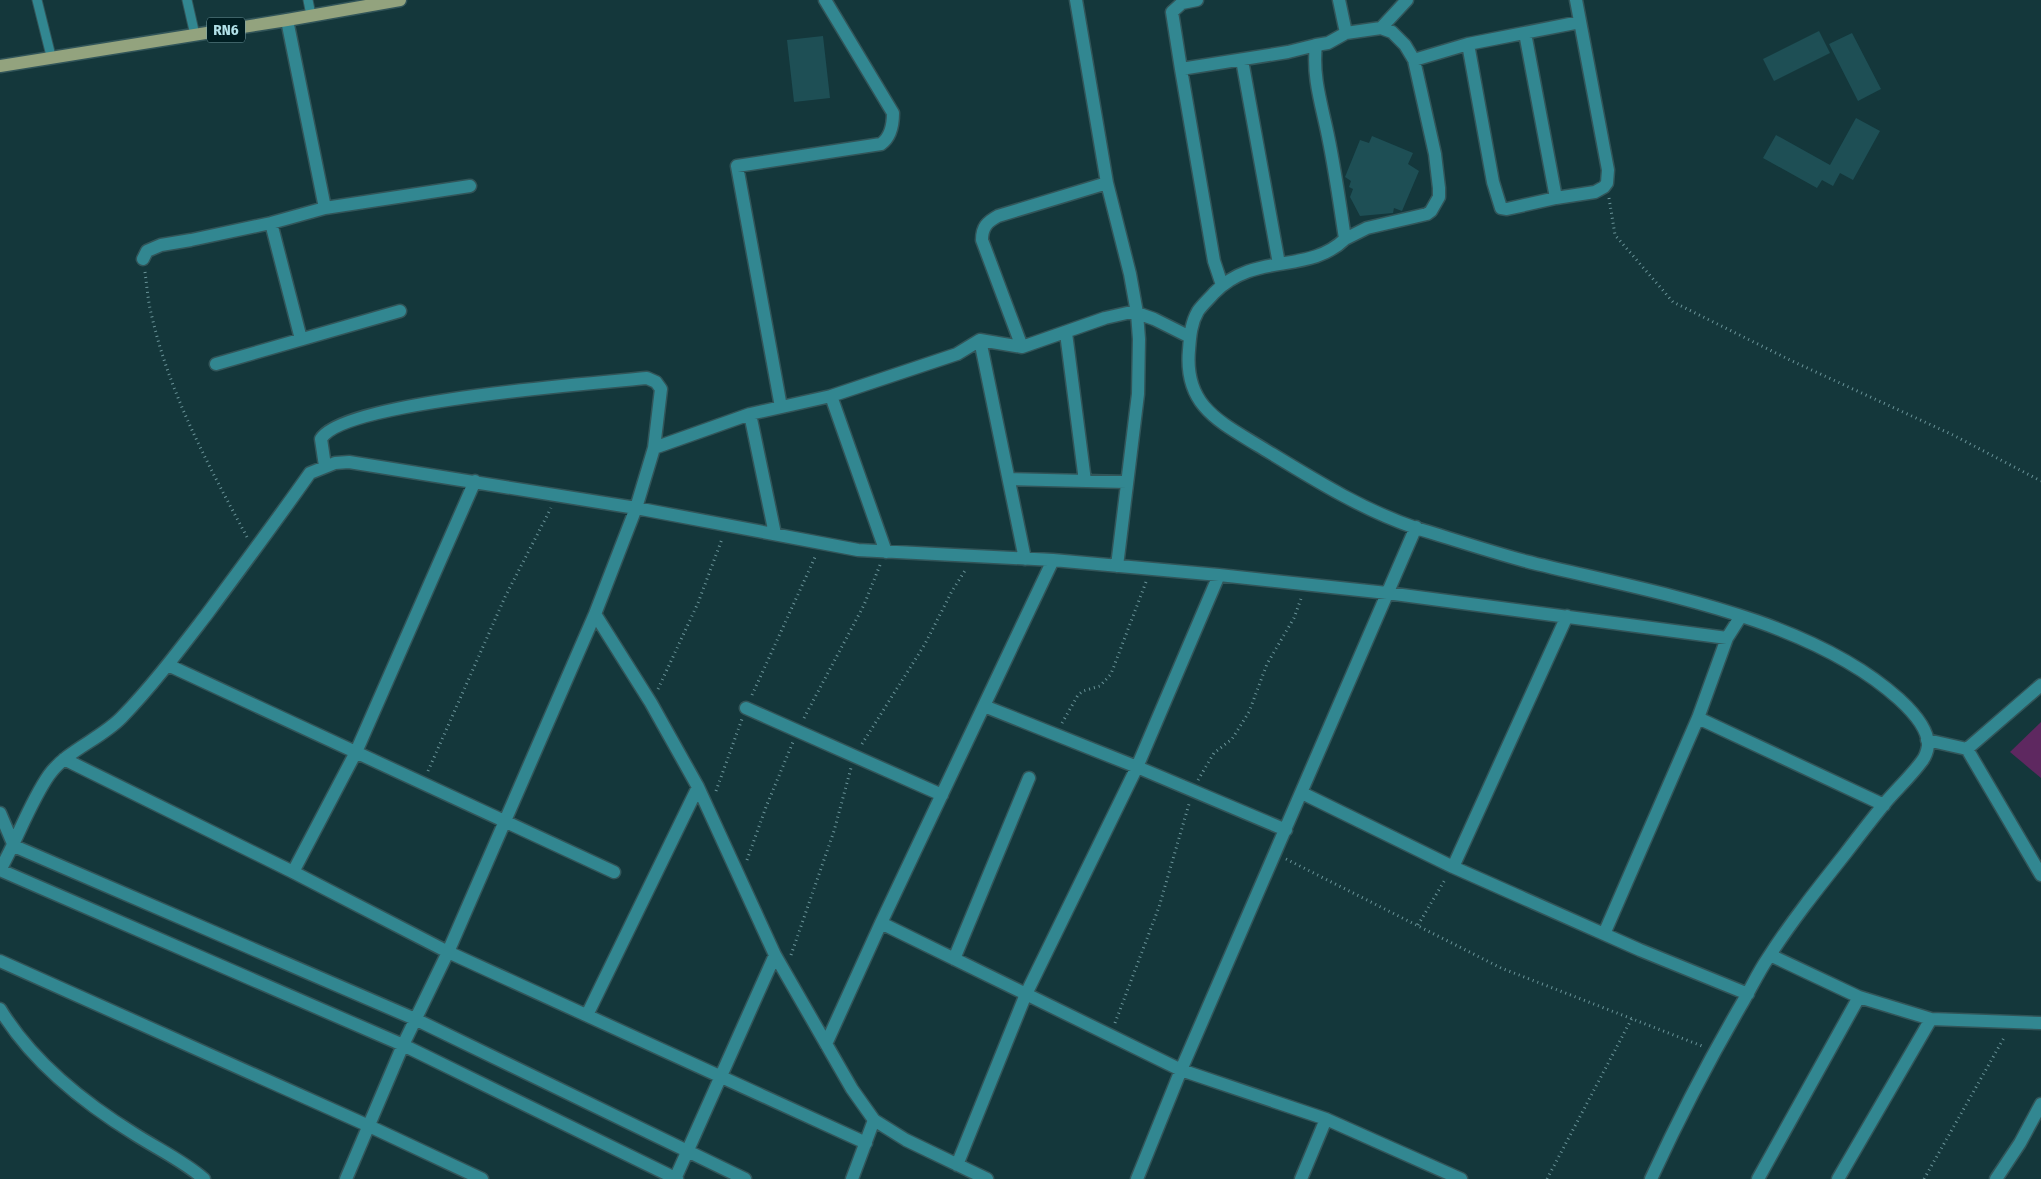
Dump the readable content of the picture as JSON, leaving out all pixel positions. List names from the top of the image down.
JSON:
{
  "streets": {
    "main road": ["RN6"]
  }
}
